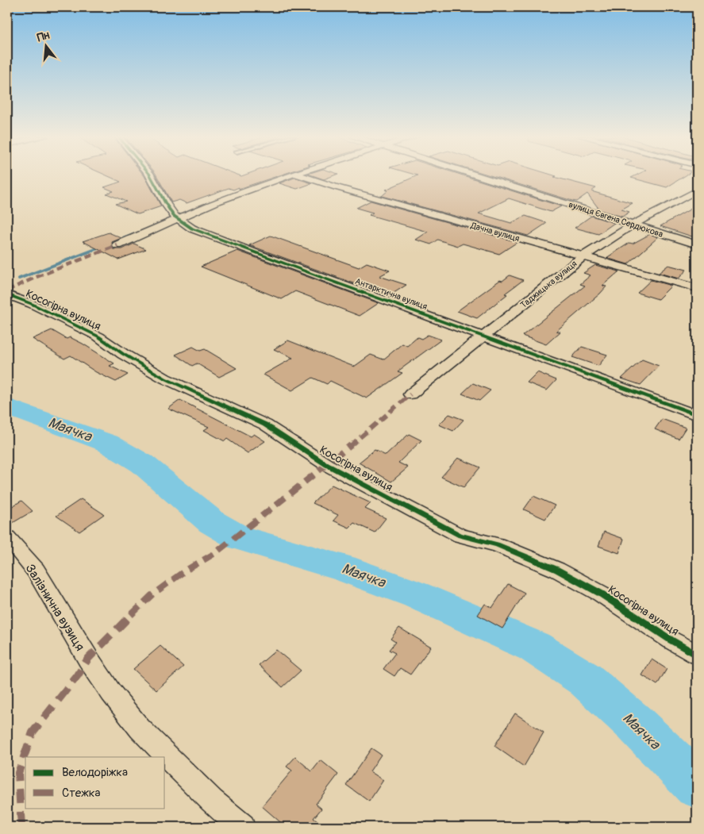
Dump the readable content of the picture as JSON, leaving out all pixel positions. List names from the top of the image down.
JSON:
{
  "streets": {
    "street": [
      "вулиця Євгена Сердюкова",
      "Дачна вулиця",
      "Таджицька вулиця",
      "Антарктична вулиця",
      "Косогірна вулиця",
      "Залізнична вузиця"
    ]
  },
  "crossings": [
    ["вулиця Євгена Сердюкова", "Таджицька вулиця"],
    ["Дачна вулиця", "Таджицька вулиця"],
    ["Таджицька вулиця", "Антарктична вулиця"]
  ],
  "water": ["Маячка"],
  "legend": ["Велодоріжка", "Стежка"],
  "north": "top"
}
